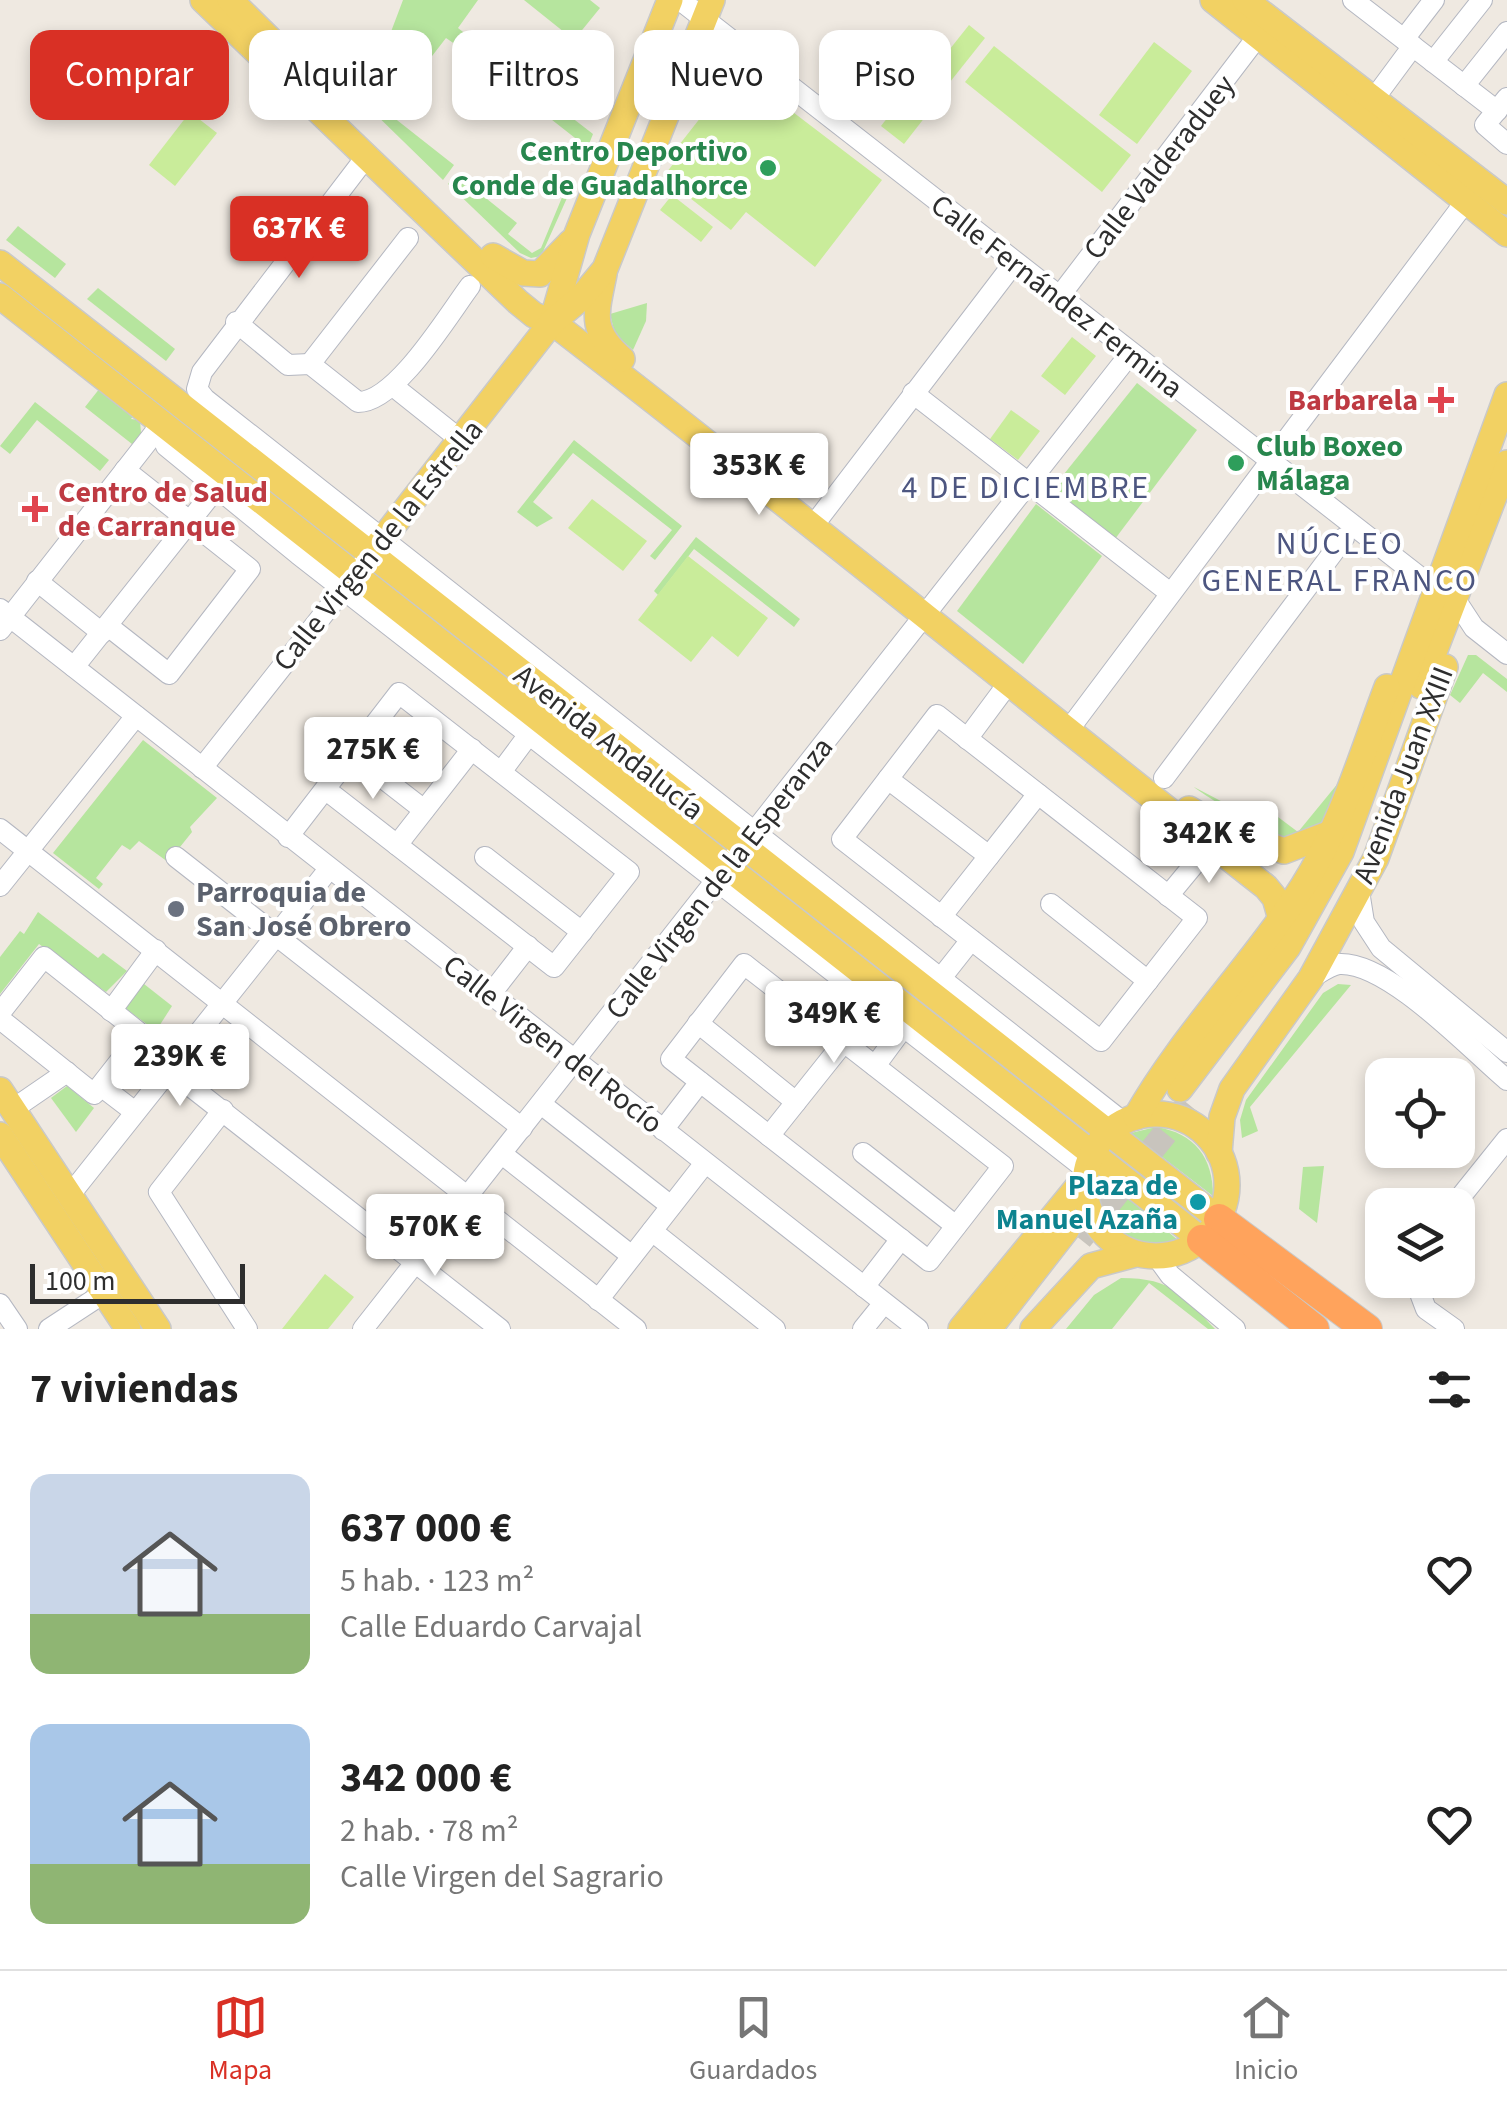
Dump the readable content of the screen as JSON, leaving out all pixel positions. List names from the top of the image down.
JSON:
{
  "streets": {
    "main road": ["Calle Virgen de la Estrella", "Avenida Andalucía", "Avenida Juan XXIII"],
    "street": [
      "Calle Valderaduey",
      "Calle Fernández Fermina",
      "Calle Virgen de la Esperanza",
      "Calle Virgen del Rocío"
    ]
  },
  "crossings": [
    ["Calle Valderaduey", "Calle Fernández Fermina"],
    ["Calle Fernández Fermina", "Avenida Juan XXIII"],
    ["Calle Fernández Fermina", "Calle Virgen de la Esperanza"],
    ["Calle Virgen de la Estrella", "Avenida Andalucía"],
    ["Calle Virgen de la Estrella", "Calle Virgen del Rocío"],
    ["Avenida Andalucía", "Avenida Juan XXIII"],
    ["Avenida Andalucía", "Calle Virgen de la Esperanza"],
    ["Calle Virgen de la Esperanza", "Calle Virgen del Rocío"]
  ],
  "districts": ["4 DE DICIEMBRE", "NÚCLEO GENERAL FRANCO"],
  "places": {
    "other": [
      "Centro Deportivo Conde de Guadalhorce",
      "Club Boxeo Málaga",
      "Parroquia de San José Obrero",
      "Plaza de Manuel Azaña"
    ],
    "health": ["Barbarela", "Centro de Salud de Carranque"]
  },
  "scale_bar": "100 m",
  "page": {
    "chip": [
      "Comprar",
      "Alquilar",
      "Filtros",
      "Nuevo",
      "Piso"
    ],
    "price": [
      "637K €",
      "353K €",
      "275K €",
      "342K €",
      "349K €",
      "239K €",
      "570K €"
    ],
    "scale": "100 m",
    "heading": "7 viviendas",
    "list": [
      {
        "name": "637 000 €",
        "note": "5 hab. · 123 m² · Calle Eduardo Carvajal"
      },
      {
        "name": "342 000 €",
        "note": "2 hab. · 78 m² · Calle Virgen del Sagrario"
      }
    ],
    "tabs": ["Mapa", "Guardados", "Inicio"]
  }
}
